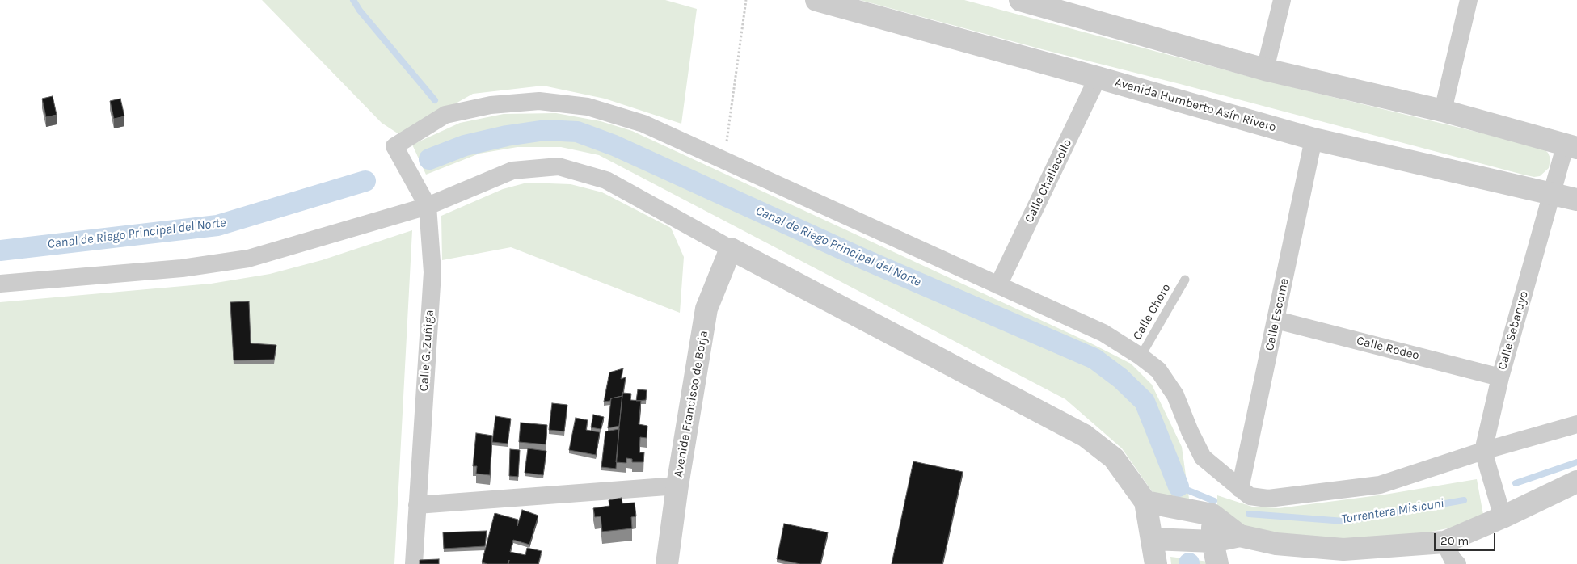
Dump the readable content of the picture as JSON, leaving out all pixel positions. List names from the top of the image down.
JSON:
{
  "streets": {
    "street": [
      "Avenida Humberto Asín Rivero",
      "Calle Challacollo",
      "Calle Escoma",
      "Calle Sebaruyo",
      "Calle Rodeo",
      "Calle G. Zuñiga",
      "Avenida Francisco de Borja"
    ],
    "lane": ["Calle Choro"]
  },
  "crossings": [
    ["Avenida Humberto Asín Rivero", "Calle Challacollo"],
    ["Avenida Humberto Asín Rivero", "Calle Escoma"],
    ["Avenida Humberto Asín Rivero", "Calle Sebaruyo"],
    ["Calle Escoma", "Calle Rodeo"],
    ["Calle Sebaruyo", "Calle Rodeo"]
  ],
  "water": ["Canal de Riego Principal del Norte", "Torrentera Misicuni"],
  "scale_bar": "20 m"
}
